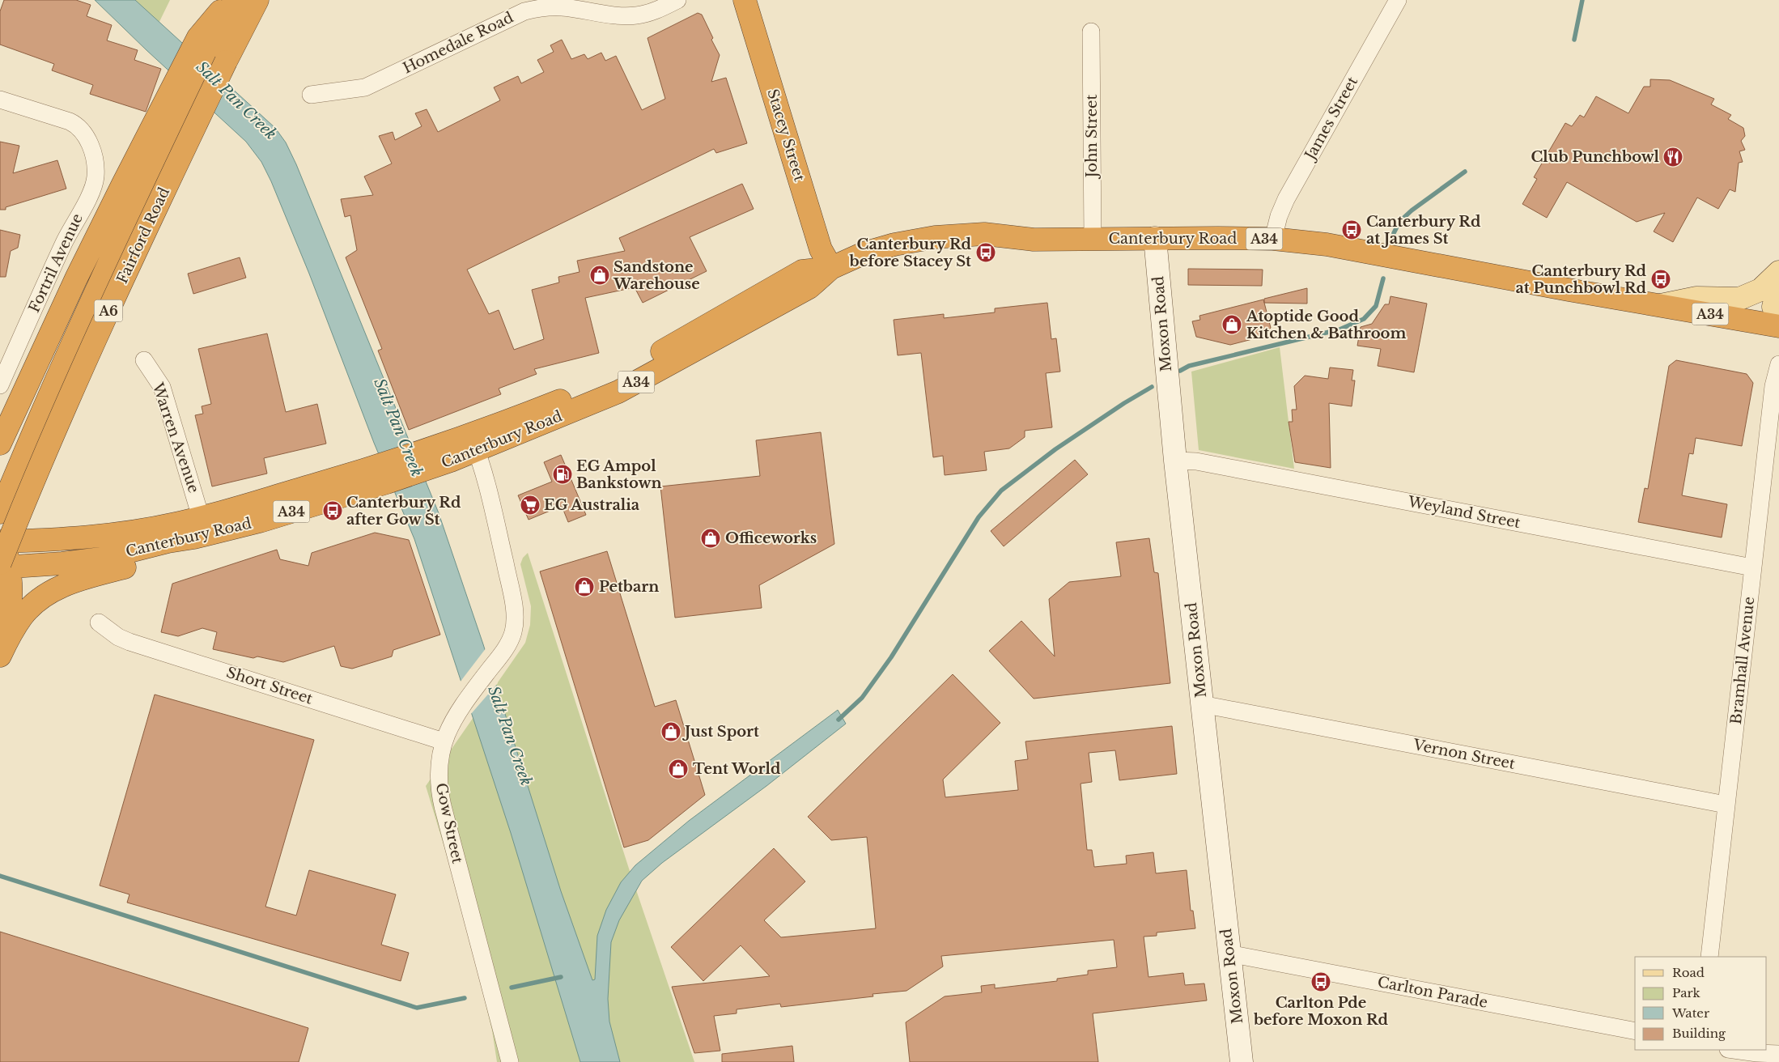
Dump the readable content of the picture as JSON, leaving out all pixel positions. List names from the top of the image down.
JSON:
{
  "streets": {
    "highway": [
      "Stacey Street",
      "Fairford Road",
      "Canterbury Road",
      "A34",
      "A6"
    ],
    "main road": ["Moxon Road"],
    "street": [
      "Homedale Road",
      "James Street",
      "John Street",
      "Fortril Avenue",
      "Warren Avenue",
      "Weyland Street",
      "Bramhall Avenue",
      "Short Street",
      "Vernon Street",
      "Gow Street",
      "Carlton Parade"
    ]
  },
  "crossings": [
    ["James Street", "Canterbury Road"],
    ["Stacey Street", "Canterbury Road"],
    ["John Street", "Canterbury Road"],
    ["Fairford Road", "Canterbury Road"],
    ["Fairford Road", "A6"],
    ["Canterbury Road", "A6"],
    ["Canterbury Road", "Moxon Road"],
    ["Canterbury Road", "Warren Avenue"],
    ["Canterbury Road", "Gow Street"],
    ["Moxon Road", "Weyland Street"],
    ["Moxon Road", "Vernon Street"],
    ["Moxon Road", "Carlton Parade"],
    ["Weyland Street", "Bramhall Avenue"],
    ["Bramhall Avenue", "Vernon Street"],
    ["Short Street", "Gow Street"]
  ],
  "water": ["Salt Pan Creek"],
  "places": {
    "restaurant": ["Club Punchbowl"],
    "bus stop": [
      "Canterbury Rd at James St",
      "Canterbury Rd before Stacey St",
      "Canterbury Rd at Punchbowl Rd",
      "Canterbury Rd after Gow St",
      "Carlton Pde before Moxon Rd"
    ],
    "shop": [
      "Sandstone Warehouse",
      "Atoptide Good Kitchen & Bathroom",
      "Officeworks",
      "Petbarn",
      "Just Sport",
      "Tent World"
    ],
    "fuel station": ["EG Ampol Bankstown"],
    "supermarket": ["EG Australia"]
  },
  "legend": [
    "Road",
    "Park",
    "Water",
    "Building"
  ]
}
